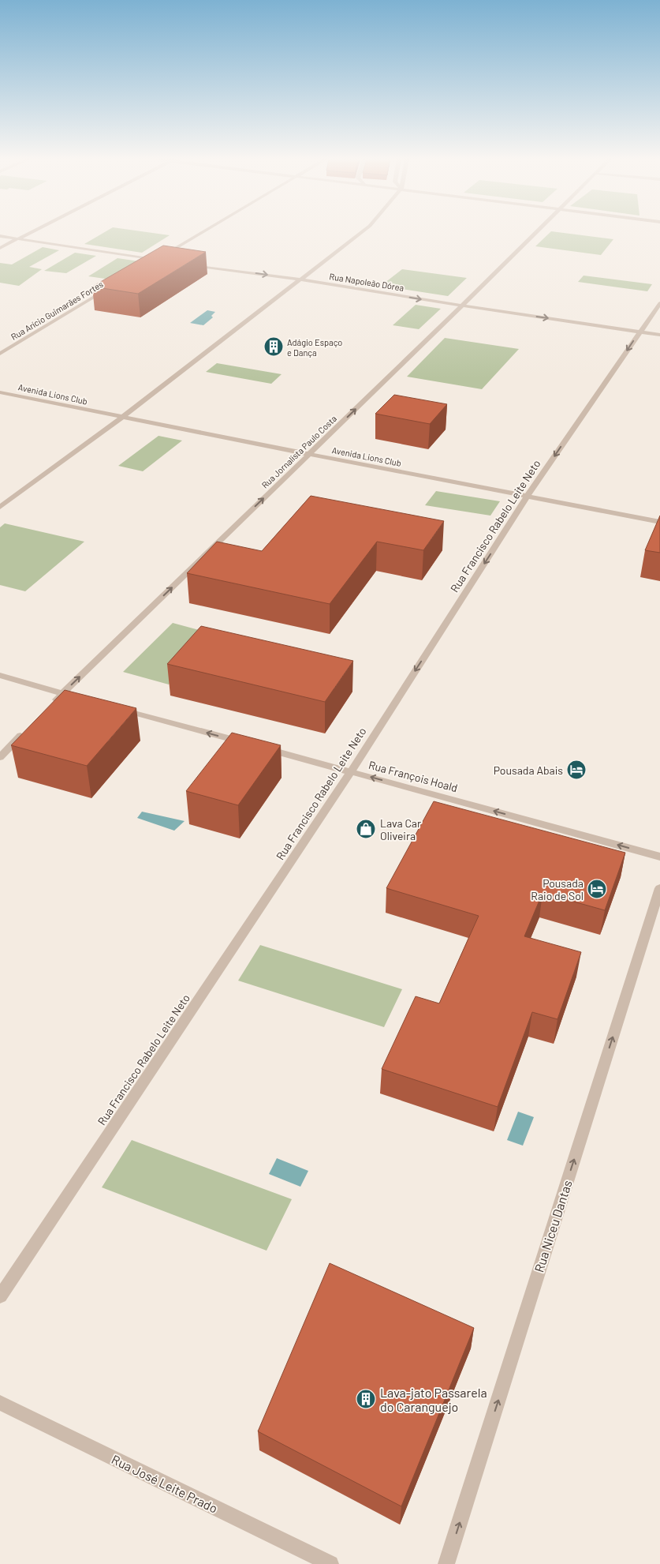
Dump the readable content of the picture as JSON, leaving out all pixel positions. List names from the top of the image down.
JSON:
{
  "streets": {
    "street": [
      "Rua Napoleão Dórea",
      "Rua Arício Guimarães Fortes",
      "Avenida Lions Club",
      "Rua Jornalista Paulo Costa",
      "Rua Francisco Rabelo Leite Neto",
      "Rua François Hoald",
      "Rua Niceu Dantas",
      "Rua José Leite Prado"
    ]
  },
  "crossings": [
    ["Rua Napoleão Dórea", "Rua Jornalista Paulo Costa"],
    ["Rua Napoleão Dórea", "Rua Francisco Rabelo Leite Neto"],
    ["Avenida Lions Club", "Rua Jornalista Paulo Costa"],
    ["Avenida Lions Club", "Rua Francisco Rabelo Leite Neto"],
    ["Rua Francisco Rabelo Leite Neto", "Rua François Hoald"]
  ],
  "one_way": [
    "Rua Napoleão Dórea",
    "Rua Jornalista Paulo Costa",
    "Rua Francisco Rabelo Leite Neto",
    "Rua François Hoald",
    "Rua Niceu Dantas"
  ],
  "places": {
    "building": ["Adágio Espaço e Dança", "Lava-jato Passarela do Caranguejo"],
    "hotel": ["Pousada Abais", "Pousada Raio de Sol"],
    "shop": ["Lava Car Oliveira"]
  }
}
